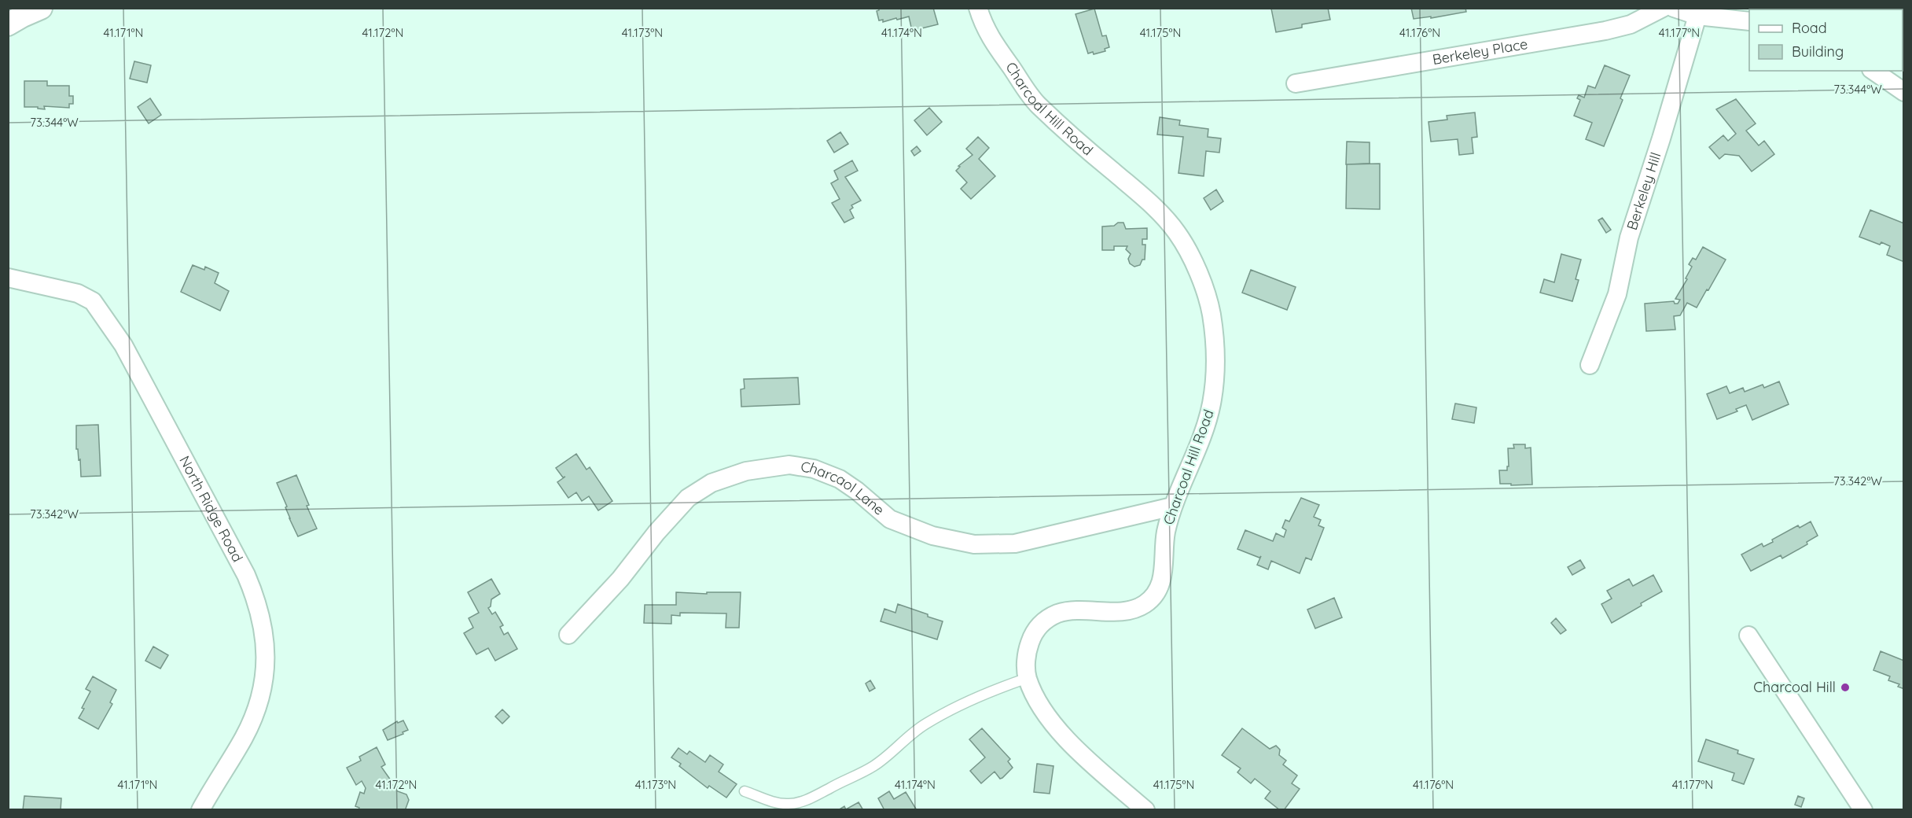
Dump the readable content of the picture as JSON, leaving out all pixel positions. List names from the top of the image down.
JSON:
{
  "streets": {
    "street": [
      "Berkeley Place",
      "Charcoal Hill Road",
      "Berkeley Hill",
      "Charcaol Lane",
      "North Ridge Road"
    ]
  },
  "crossings": [
    ["Charcoal Hill Road", "Charcaol Lane"]
  ],
  "places": ["Charcoal Hill"],
  "legend": ["Road", "Building"],
  "coordinates": [
    "41.171°N",
    "41.172°N",
    "41.173°N",
    "41.174°N",
    "41.175°N",
    "41.176°N",
    "41.177°N",
    "73.344°W",
    "73.342°W"
  ]
}
